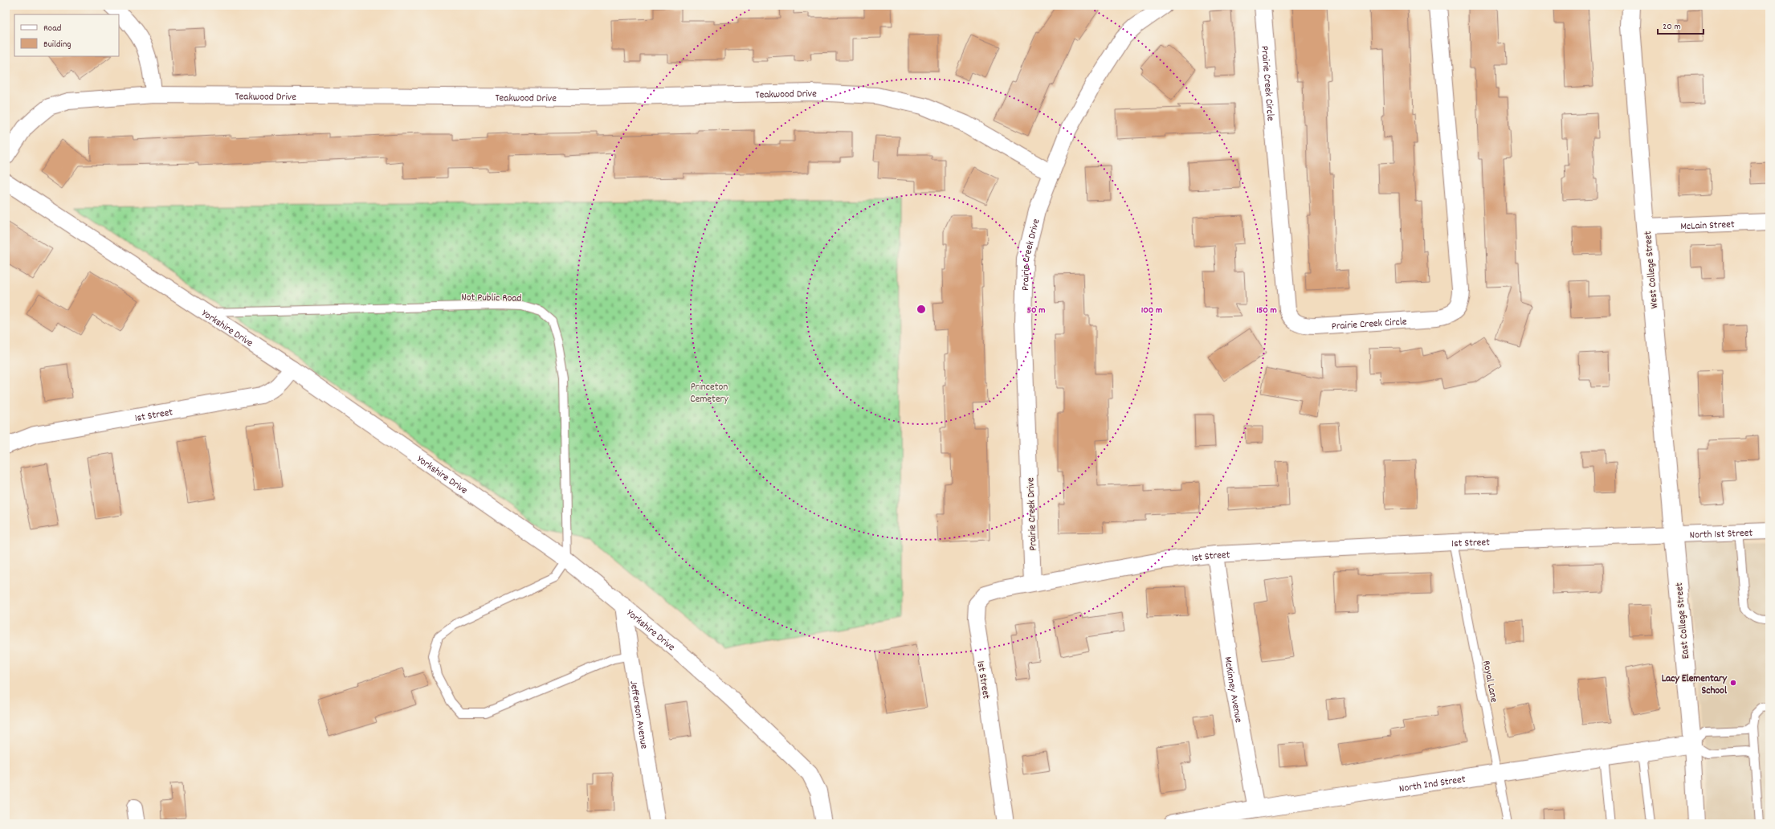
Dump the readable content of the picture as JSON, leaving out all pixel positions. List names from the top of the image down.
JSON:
{
  "streets": {
    "street": [
      "Prairie Creek Circle",
      "Teakwood Drive",
      "McLain Street",
      "Prairie Creek Drive",
      "West College Street",
      "Yorkshire Drive",
      "1st Street",
      "North 1st Street",
      "East College Street",
      "McKinney Avenue",
      "Jefferson Avenue",
      "North 2nd Street"
    ],
    "lane": ["Not Public Road", "Royal Lane"]
  },
  "crossings": [
    ["Teakwood Drive", "Prairie Creek Drive"],
    ["McLain Street", "West College Street"],
    ["Prairie Creek Drive", "1st Street"],
    ["West College Street", "1st Street"],
    ["West College Street", "North 1st Street"],
    ["West College Street", "East College Street"],
    ["Not Public Road", "Yorkshire Drive"],
    ["Yorkshire Drive", "1st Street"],
    ["Yorkshire Drive", "Jefferson Avenue"],
    ["1st Street", "North 1st Street"],
    ["1st Street", "East College Street"],
    ["1st Street", "Royal Lane"],
    ["1st Street", "McKinney Avenue"],
    ["North 1st Street", "East College Street"],
    ["East College Street", "North 2nd Street"],
    ["Royal Lane", "North 2nd Street"],
    ["McKinney Avenue", "North 2nd Street"]
  ],
  "parks": ["Princeton Cemetery"],
  "places": ["Lacy Elementary School"],
  "legend": ["Road", "Building"],
  "scale_bar": "20 m",
  "rings": ["50 m", "100 m", "150 m"]
}
